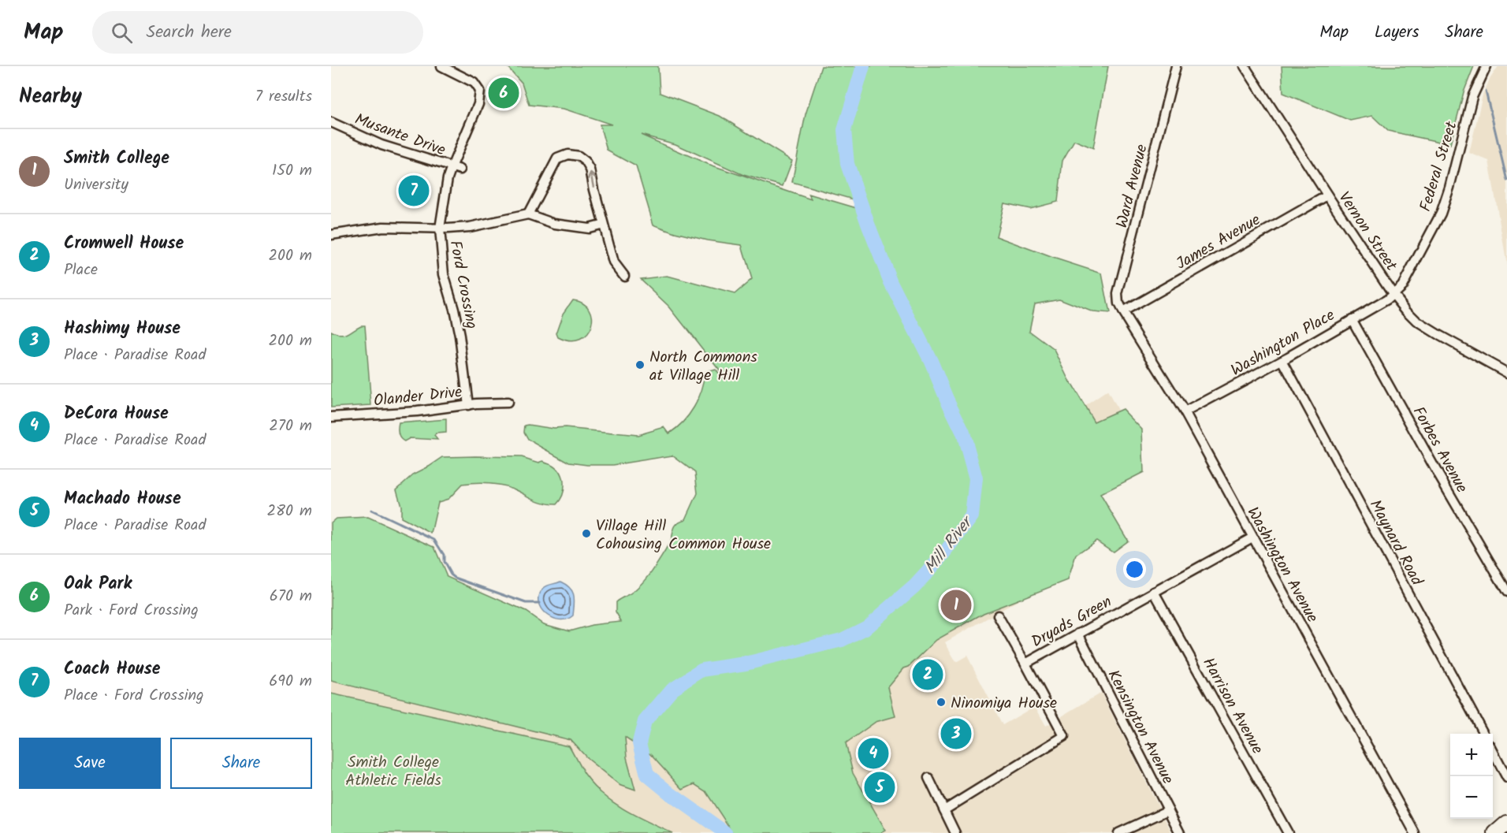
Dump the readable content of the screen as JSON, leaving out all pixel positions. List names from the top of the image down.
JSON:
{
  "streets": {
    "street": [
      "Musante Drive",
      "Federal Street",
      "Ward Avenue",
      "Vernon Street",
      "James Avenue",
      "Ford Crossing",
      "Washington Place",
      "Olander Drive",
      "Forbes Avenue",
      "Maynard Road",
      "Washington Avenue",
      "Dryads Green",
      "Harrison Avenue",
      "Kensington Avenue"
    ]
  },
  "crossings": [
    ["Musante Drive", "Ford Crossing"],
    ["Federal Street", "Vernon Street"],
    ["Federal Street", "Washington Place"],
    ["Ward Avenue", "James Avenue"],
    ["Ward Avenue", "Washington Avenue"],
    ["Vernon Street", "James Avenue"],
    ["Vernon Street", "Washington Place"],
    ["James Avenue", "Washington Avenue"],
    ["Ford Crossing", "Olander Drive"],
    ["Washington Place", "Forbes Avenue"],
    ["Washington Place", "Maynard Road"],
    ["Washington Place", "Washington Avenue"],
    ["Washington Avenue", "Dryads Green"],
    ["Dryads Green", "Harrison Avenue"],
    ["Dryads Green", "Kensington Avenue"]
  ],
  "water": ["Mill River"],
  "parks": ["Smith College Athletic Fields"],
  "places": ["North Commons at Village Hill", "Village Hill Cohousing Common House", "Ninomiya House"],
  "page": {
    "header": "Map",
    "search": "Search here",
    "nav": ["Map", "Layers", "Share"],
    "heading": ["Nearby", "7 results"],
    "pins": [
      "6",
      "7",
      "1",
      "2",
      "3",
      "4",
      "5"
    ],
    "list": [
      {
        "mark": "1",
        "name": "Smith College",
        "note": "University",
        "value": "150 m"
      },
      {
        "mark": "2",
        "name": "Cromwell House",
        "note": "Place",
        "value": "200 m"
      },
      {
        "mark": "3",
        "name": "Hashimy House",
        "note": "Place · Paradise Road",
        "value": "200 m"
      },
      {
        "mark": "4",
        "name": "DeCora House",
        "note": "Place · Paradise Road",
        "value": "270 m"
      },
      {
        "mark": "5",
        "name": "Machado House",
        "note": "Place · Paradise Road",
        "value": "280 m"
      },
      {
        "mark": "6",
        "name": "Oak Park",
        "note": "Park · Ford Crossing",
        "value": "670 m"
      },
      {
        "mark": "7",
        "name": "Coach House",
        "note": "Place · Ford Crossing",
        "value": "690 m"
      }
    ],
    "buttons": ["Save", "Share"],
    "map_buttons": ["+", "−"]
  }
}
